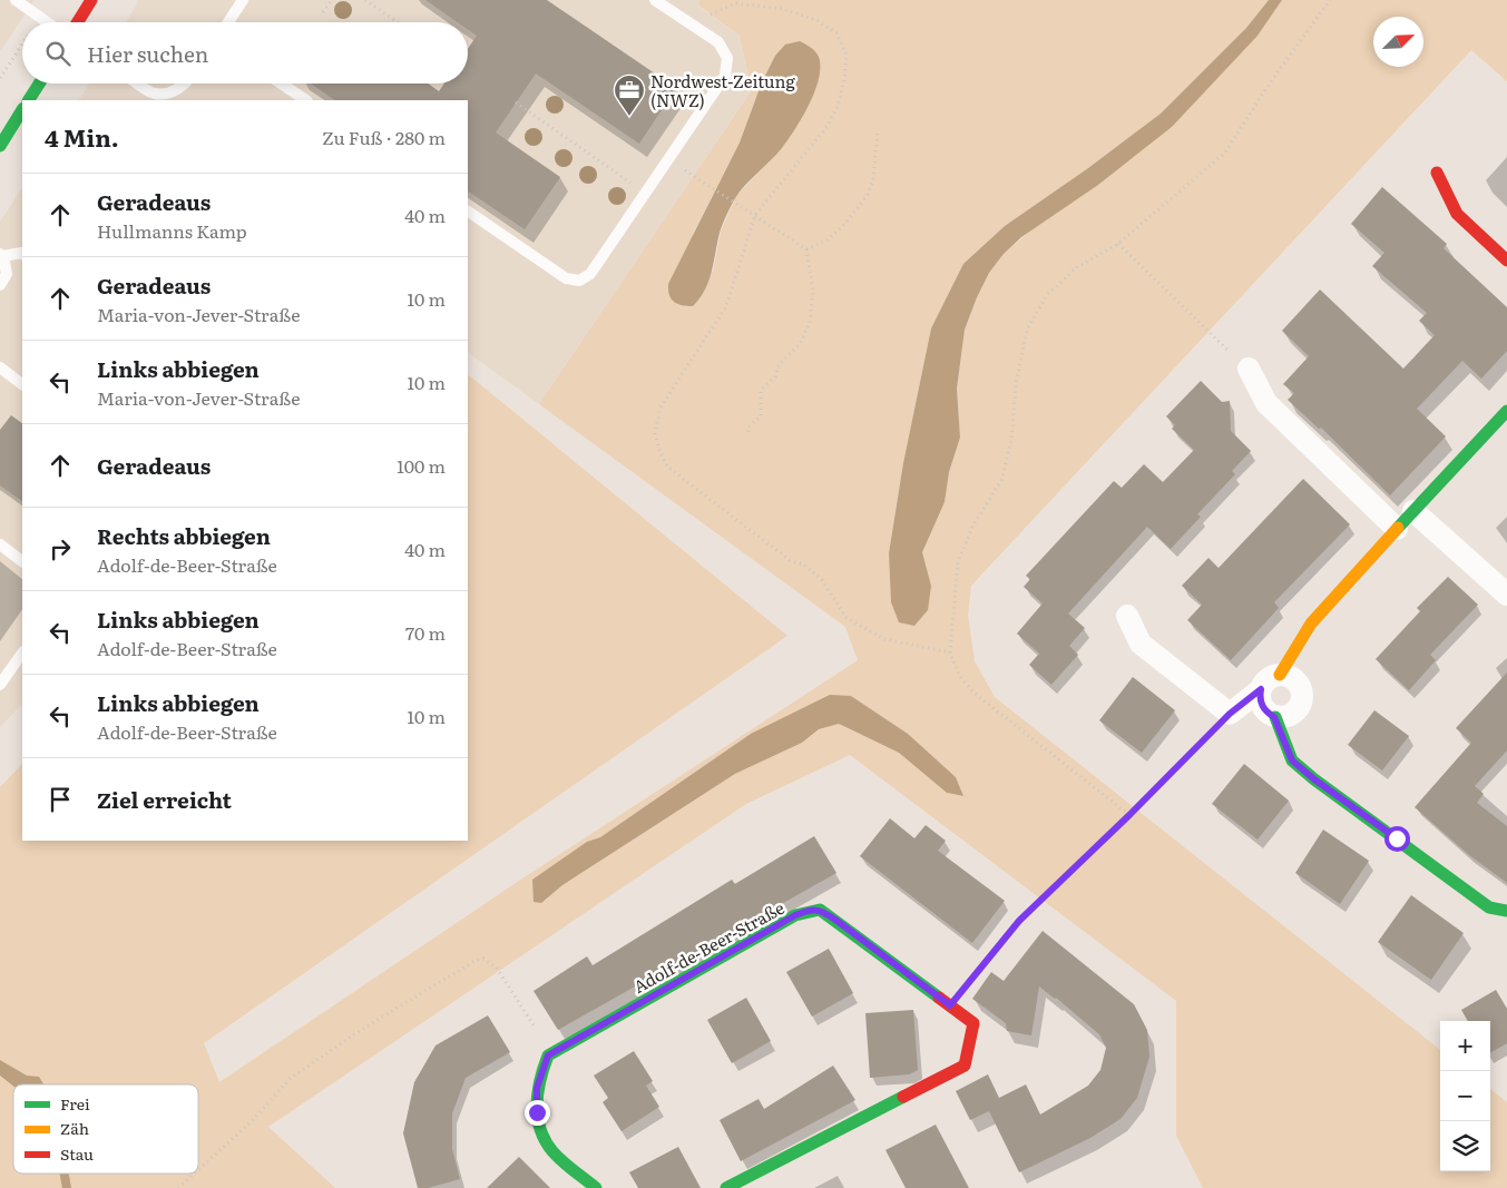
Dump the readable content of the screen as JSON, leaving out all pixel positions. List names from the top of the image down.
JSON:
{
  "streets": {
    "street": ["Adolf-de-Beer-Straße"]
  },
  "places": {
    "office": ["Nordwest-Zeitung (NWZ)"]
  },
  "legend": ["Frei", "Zäh", "Stau"],
  "north": "top right",
  "page": {
    "search": "Hier suchen",
    "heading": ["4 Min.", "Zu Fuß · 280 m"],
    "list": [
      ["Geradeaus", "Hullmanns Kamp", "40 m"],
      ["Geradeaus", "Maria-von-Jever-Straße", "10 m"],
      ["Links abbiegen", "Maria-von-Jever-Straße", "10 m"],
      ["Geradeaus", "100 m"],
      ["Rechts abbiegen", "Adolf-de-Beer-Straße", "40 m"],
      ["Links abbiegen", "Adolf-de-Beer-Straße", "70 m"],
      ["Links abbiegen", "Adolf-de-Beer-Straße", "10 m"],
      "Ziel erreicht"
    ],
    "map_buttons": ["+", "−"]
  }
}
